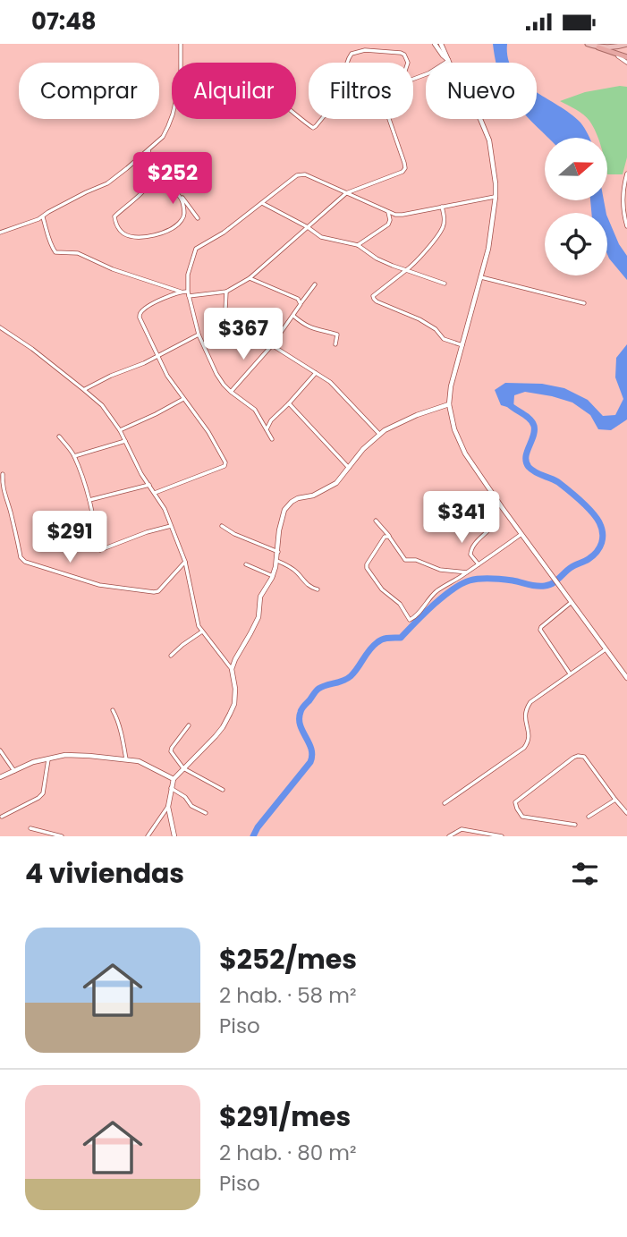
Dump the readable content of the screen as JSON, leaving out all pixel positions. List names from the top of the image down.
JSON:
{
  "north": "right",
  "page": {
    "status": "07:48",
    "chip": [
      "Comprar",
      "Alquilar",
      "Filtros",
      "Nuevo"
    ],
    "price": [
      "$252",
      "$367",
      "$341",
      "$291"
    ],
    "heading": "4 viviendas",
    "list": [
      {
        "name": "$252/mes",
        "note": "2 hab. · 58 m² · Piso"
      },
      {
        "name": "$291/mes",
        "note": "2 hab. · 80 m² · Piso"
      }
    ]
  }
}
